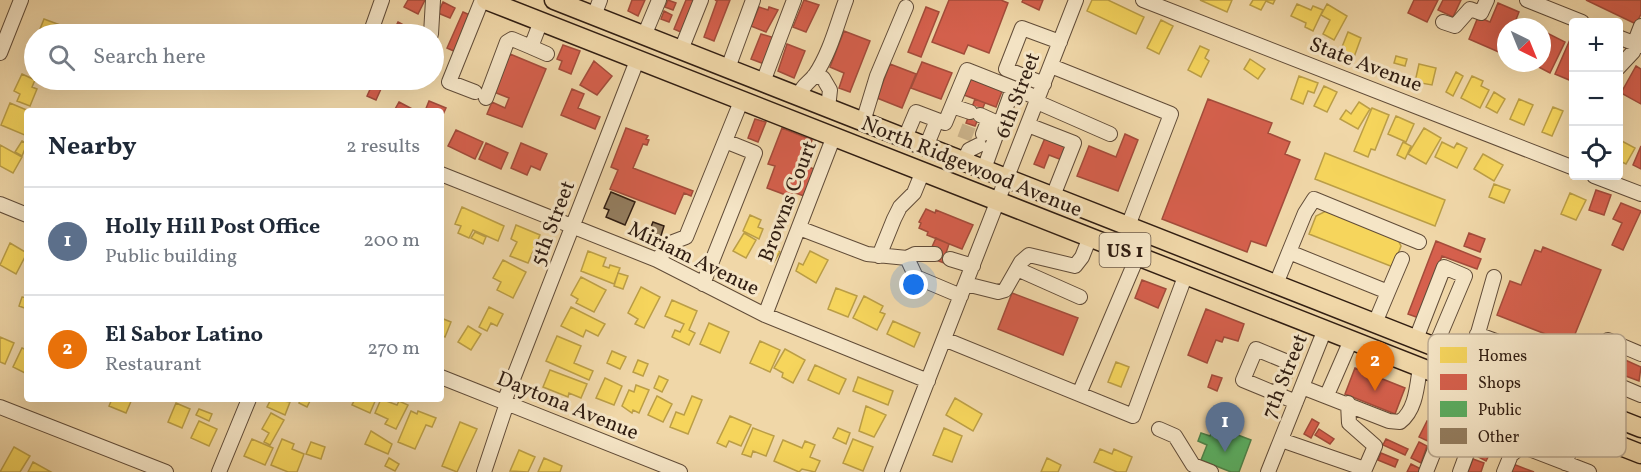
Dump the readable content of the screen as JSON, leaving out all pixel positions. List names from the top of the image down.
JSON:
{
  "streets": {
    "main road": ["North Ridgewood Avenue", "US 1"],
    "street": [
      "State Avenue",
      "6th Street",
      "Browns Court",
      "5th Street",
      "Miriam Avenue",
      "7th Street",
      "Daytona Avenue"
    ]
  },
  "crossings": [
    ["6th Street", "North Ridgewood Avenue"],
    ["6th Street", "Miriam Avenue"],
    ["North Ridgewood Avenue", "Browns Court"],
    ["North Ridgewood Avenue", "5th Street"],
    ["North Ridgewood Avenue", "7th Street"],
    ["Browns Court", "Miriam Avenue"],
    ["5th Street", "Miriam Avenue"],
    ["5th Street", "Daytona Avenue"]
  ],
  "legend": [
    "Homes",
    "Shops",
    "Public",
    "Other"
  ],
  "north": "bottom right",
  "page": {
    "map_buttons": ["+", "−"],
    "search": "Search here",
    "heading": ["Nearby", "2 results"],
    "list": [
      {
        "mark": "1",
        "name": "Holly Hill Post Office",
        "note": "Public building",
        "value": "200 m"
      },
      {
        "mark": "2",
        "name": "El Sabor Latino",
        "note": "Restaurant",
        "value": "270 m"
      }
    ],
    "pins": ["2", "1"]
  }
}
